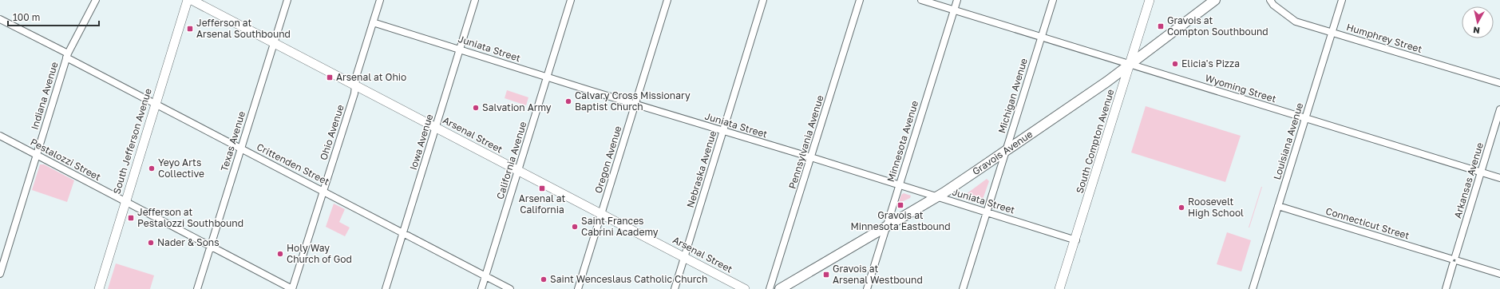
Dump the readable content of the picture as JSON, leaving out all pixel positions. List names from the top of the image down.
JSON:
{
  "streets": {
    "main road": [
      "Arsenal Street",
      "South Jefferson Avenue",
      "South Compton Avenue",
      "Gravois Avenue"
    ],
    "street": [
      "Humphrey Street",
      "Juniata Street",
      "Wyoming Street",
      "Indiana Avenue",
      "Michigan Avenue",
      "Ohio Avenue",
      "Texas Avenue",
      "Minnesota Avenue",
      "Louisiana Avenue",
      "Iowa Avenue",
      "Pennsylvania Avenue",
      "Pestalozzi Street",
      "Oregon Avenue",
      "California Avenue",
      "Crittenden Street",
      "Nebraska Avenue",
      "Arkansas Avenue",
      "Connecticut Street"
    ]
  },
  "crossings": [
    ["Humphrey Street", "Louisiana Avenue"],
    ["Juniata Street", "Michigan Avenue"],
    ["Juniata Street", "Ohio Avenue"],
    ["Juniata Street", "Minnesota Avenue"],
    ["Juniata Street", "South Compton Avenue"],
    ["Juniata Street", "Iowa Avenue"],
    ["Juniata Street", "Pennsylvania Avenue"],
    ["Juniata Street", "Gravois Avenue"],
    ["Juniata Street", "Oregon Avenue"],
    ["Juniata Street", "California Avenue"],
    ["Juniata Street", "Nebraska Avenue"],
    ["Wyoming Street", "Michigan Avenue"],
    ["Wyoming Street", "Minnesota Avenue"],
    ["Wyoming Street", "South Compton Avenue"],
    ["Wyoming Street", "Louisiana Avenue"],
    ["Wyoming Street", "Gravois Avenue"],
    ["Wyoming Street", "Arkansas Avenue"],
    ["Indiana Avenue", "Pestalozzi Street"],
    ["Indiana Avenue", "Crittenden Street"],
    ["Michigan Avenue", "Gravois Avenue"],
    ["Ohio Avenue", "Arsenal Street"],
    ["Ohio Avenue", "Pestalozzi Street"],
    ["Ohio Avenue", "Crittenden Street"],
    ["Arsenal Street", "Texas Avenue"],
    ["Arsenal Street", "Iowa Avenue"],
    ["Arsenal Street", "Oregon Avenue"],
    ["Arsenal Street", "California Avenue"],
    ["Arsenal Street", "Nebraska Avenue"],
    ["South Jefferson Avenue", "Pestalozzi Street"],
    ["South Jefferson Avenue", "Crittenden Street"],
    ["Texas Avenue", "Pestalozzi Street"],
    ["Texas Avenue", "Crittenden Street"],
    ["Minnesota Avenue", "Gravois Avenue"],
    ["South Compton Avenue", "Gravois Avenue"],
    ["Louisiana Avenue", "Connecticut Street"],
    ["Iowa Avenue", "Crittenden Street"],
    ["California Avenue", "Crittenden Street"],
    ["Arkansas Avenue", "Connecticut Street"]
  ],
  "places": {
    "transit": [
      "Gravois at Compton Southbound",
      "Jefferson at Arsenal Southbound",
      "Arsenal at Ohio",
      "Arsenal at California",
      "Gravois at Minnesota Eastbound",
      "Jefferson at Pestalozzi Southbound",
      "Gravois at Arsenal Westbound"
    ],
    "other": [
      "Elicia's Pizza",
      "Calvary Cross Missionary Baptist Church",
      "Salvation Army",
      "Yeyo Arts Collective",
      "Roosevelt High School",
      "Saint Frances Cabrini Academy",
      "Nader & Sons",
      "Holy Way Church of God",
      "Saint Wenceslaus Catholic Church"
    ]
  },
  "scale_bar": "100 m",
  "north": "bottom"
}
